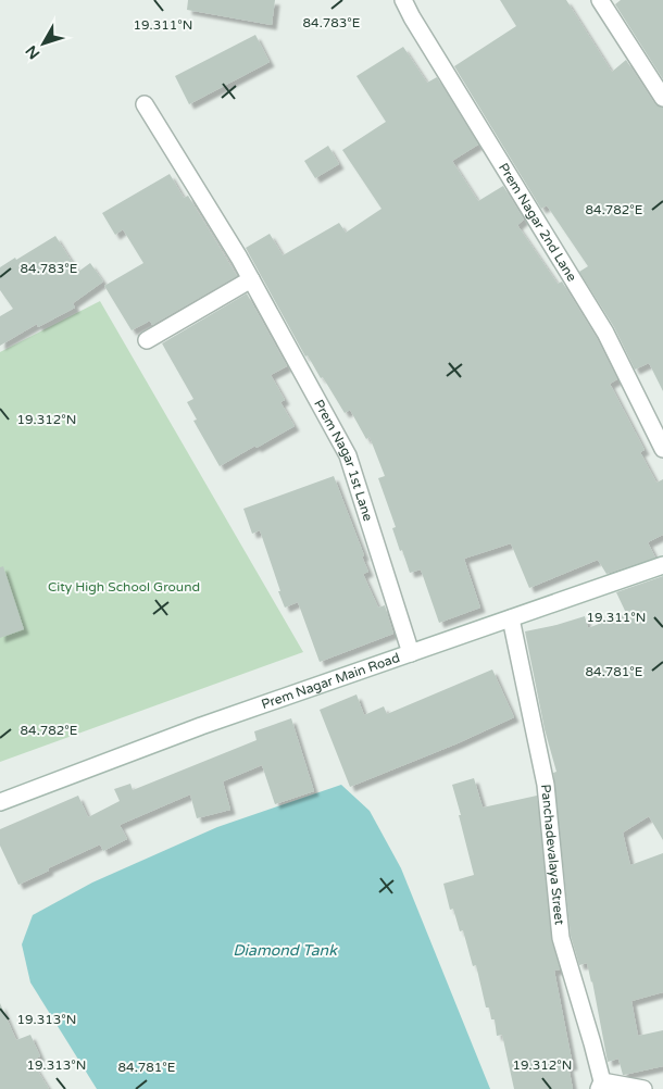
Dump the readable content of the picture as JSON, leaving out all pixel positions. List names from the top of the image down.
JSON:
{
  "streets": {
    "street": [
      "Prem Nagar 2nd Lane",
      "Prem Nagar 1st Lane",
      "Prem Nagar Main Road",
      "Panchadevalaya Street"
    ]
  },
  "crossings": [
    ["Prem Nagar 1st Lane", "Prem Nagar Main Road"],
    ["Prem Nagar Main Road", "Panchadevalaya Street"]
  ],
  "water": ["Diamond Tank"],
  "parks": ["City High School Ground"],
  "north": "bottom left",
  "coordinates": [
    "84.783°E",
    "19.311°N",
    "84.782°E",
    "19.312°N",
    "84.781°E",
    "19.313°N"
  ]
}
